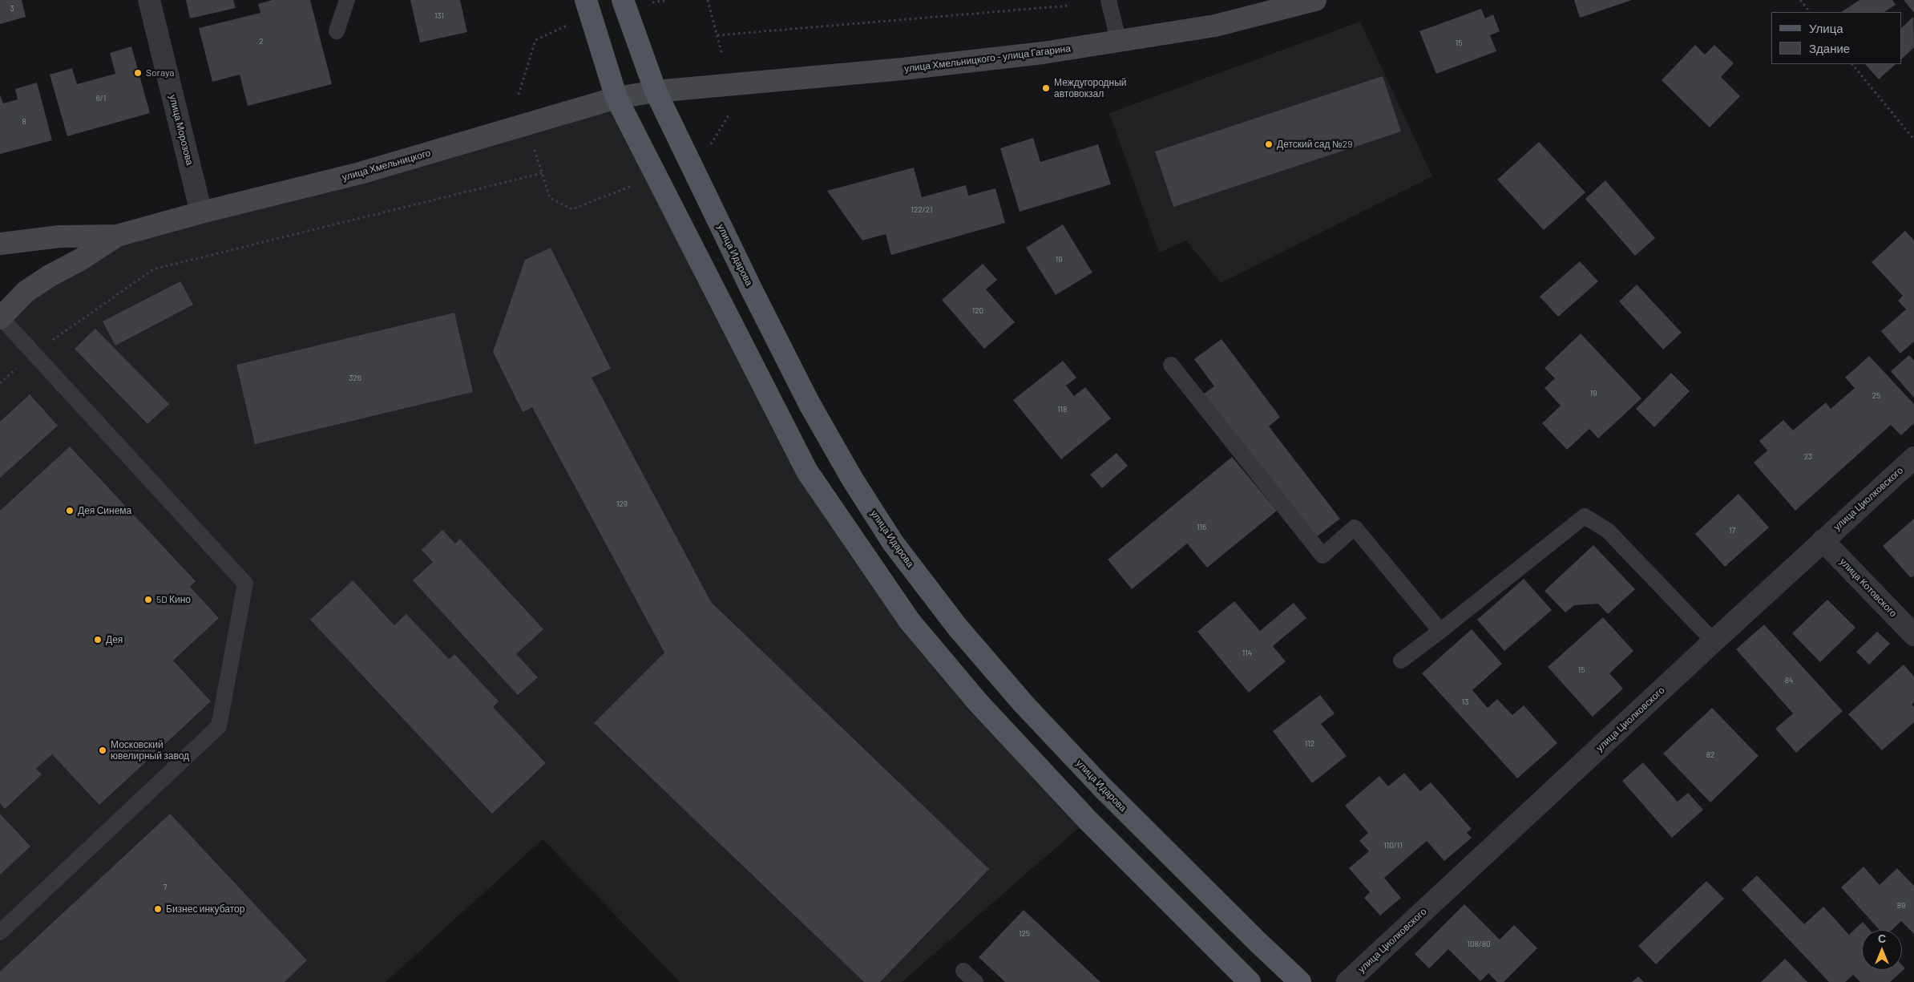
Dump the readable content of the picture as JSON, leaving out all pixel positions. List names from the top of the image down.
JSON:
{
  "streets": {
    "main road": ["улица Хмельницкого - улица Гагарина", "улица Хмельницкого", "улица Идарова"],
    "street": ["улица Морозова", "улица Циолковского", "улица Котовского"]
  },
  "crossings": [
    ["улица Хмельницкого - улица Гагарина", "улица Хмельницкого"],
    ["улица Хмельницкого - улица Гагарина", "улица Идарова"],
    ["улица Морозова", "улица Хмельницкого"],
    ["улица Хмельницкого", "улица Идарова"],
    ["улица Циолковского", "улица Котовского"]
  ],
  "places": [
    "Soraya",
    "Междугородный автовокзал",
    "Детский сад №29",
    "Дея Синема",
    "5D Кино",
    "Дея",
    "Московский ювелирный завод",
    "Бизнес инкубатор"
  ],
  "house_numbers": [
    "3",
    "131",
    "2",
    "15",
    "6/1",
    "8",
    "122/21",
    "19",
    "120",
    "326",
    "19",
    "25",
    "118",
    "23",
    "129",
    "116",
    "17",
    "114",
    "15",
    "84",
    "13",
    "112",
    "82",
    "110/11",
    "7",
    "89",
    "125",
    "108/80"
  ],
  "legend": ["Улица", "Здание"],
  "north": "top"
}
